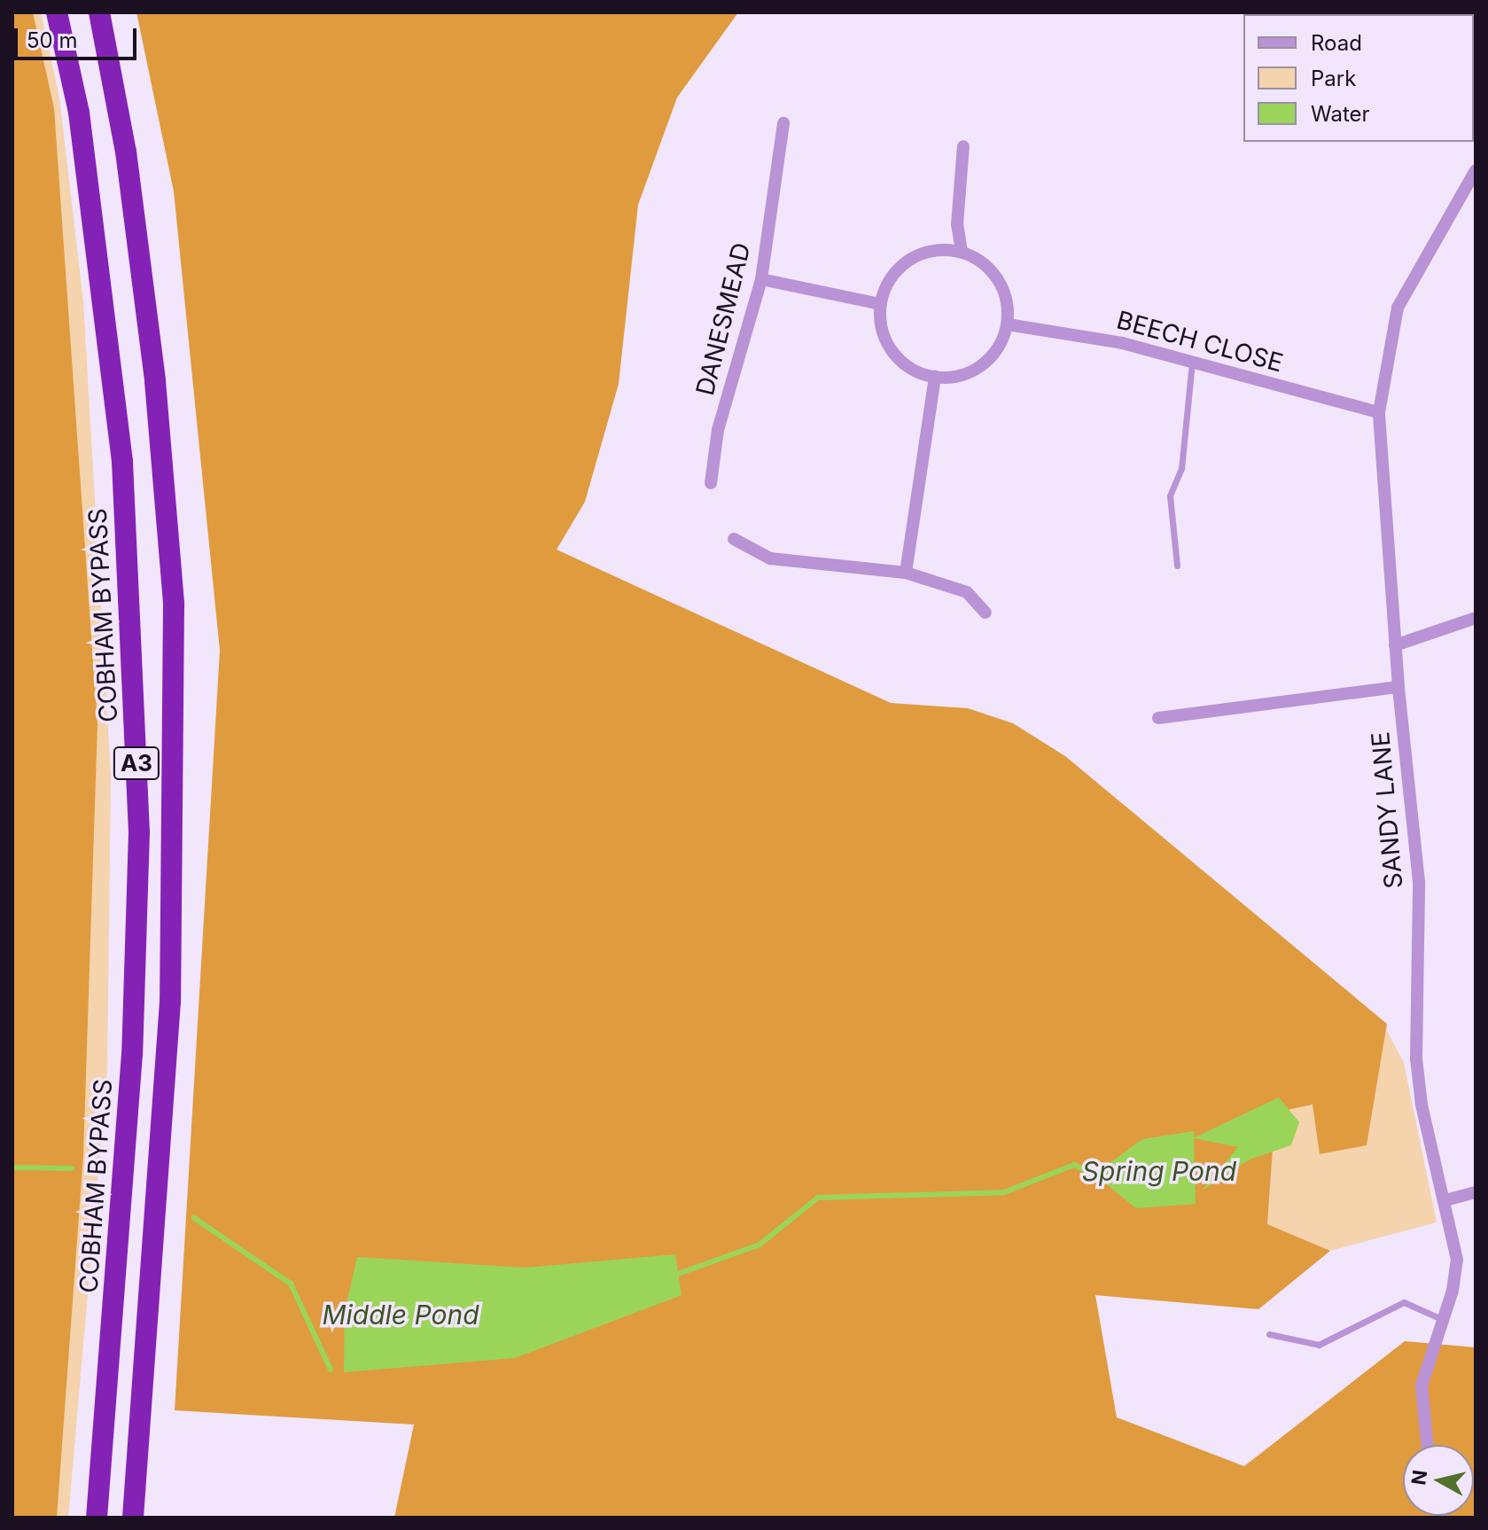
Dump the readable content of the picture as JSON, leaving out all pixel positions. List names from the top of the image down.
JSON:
{
  "streets": {
    "highway": ["COBHAM BYPASS", "A3"],
    "street": ["DANESMEAD", "BEECH CLOSE", "SANDY LANE"]
  },
  "crossings": [
    ["BEECH CLOSE", "SANDY LANE"]
  ],
  "water": ["Spring Pond", "Middle Pond"],
  "legend": ["Road", "Park", "Water"],
  "scale_bar": "50 m",
  "north": "left"
}
